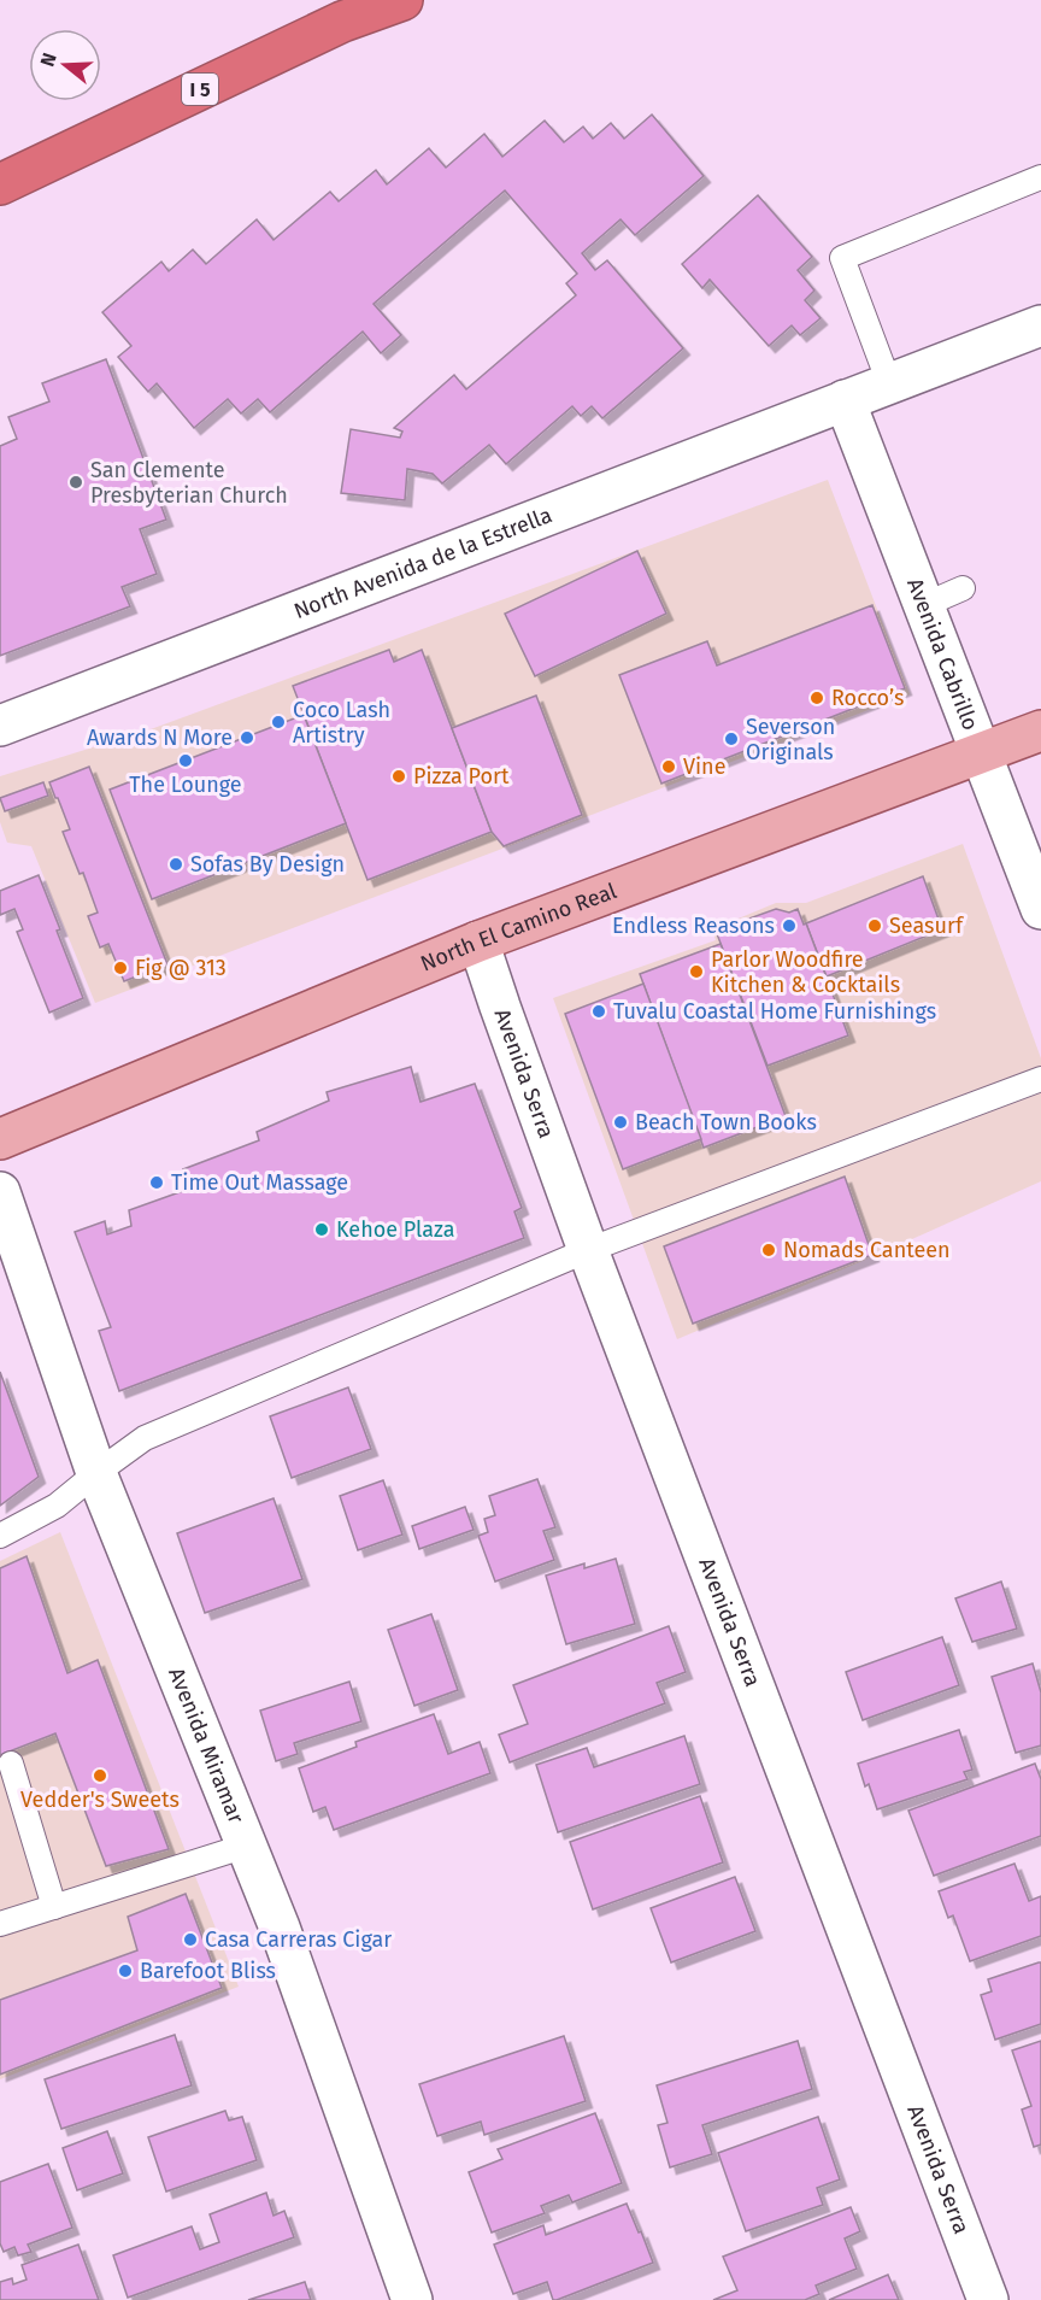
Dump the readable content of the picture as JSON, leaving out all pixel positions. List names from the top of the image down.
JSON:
{
  "streets": {
    "highway": ["I 5"],
    "main road": ["North El Camino Real"],
    "street": [
      "North Avenida de la Estrella",
      "Avenida Cabrillo",
      "Avenida Serra",
      "Avenida Miramar"
    ]
  },
  "crossings": [
    ["North Avenida de la Estrella", "Avenida Cabrillo"],
    ["Avenida Cabrillo", "North El Camino Real"],
    ["North El Camino Real", "Avenida Serra"]
  ],
  "places": [
    "San Clemente Presbyterian Church",
    "Rocco’s",
    "Coco Lash Artistry",
    "Awards N More",
    "Severson Originals",
    "The Lounge",
    "Vine",
    "Pizza Port",
    "Sofas By Design",
    "Endless Reasons",
    "Seasurf",
    "Fig @ 313",
    "Parlor Woodfire Kitchen & Cocktails",
    "Tuvalu Coastal Home Furnishings",
    "Beach Town Books",
    "Time Out Massage",
    "Kehoe Plaza",
    "Nomads Canteen",
    "Vedder's Sweets",
    "Casa Carreras Cigar",
    "Barefoot Bliss"
  ],
  "north": "left"
}
